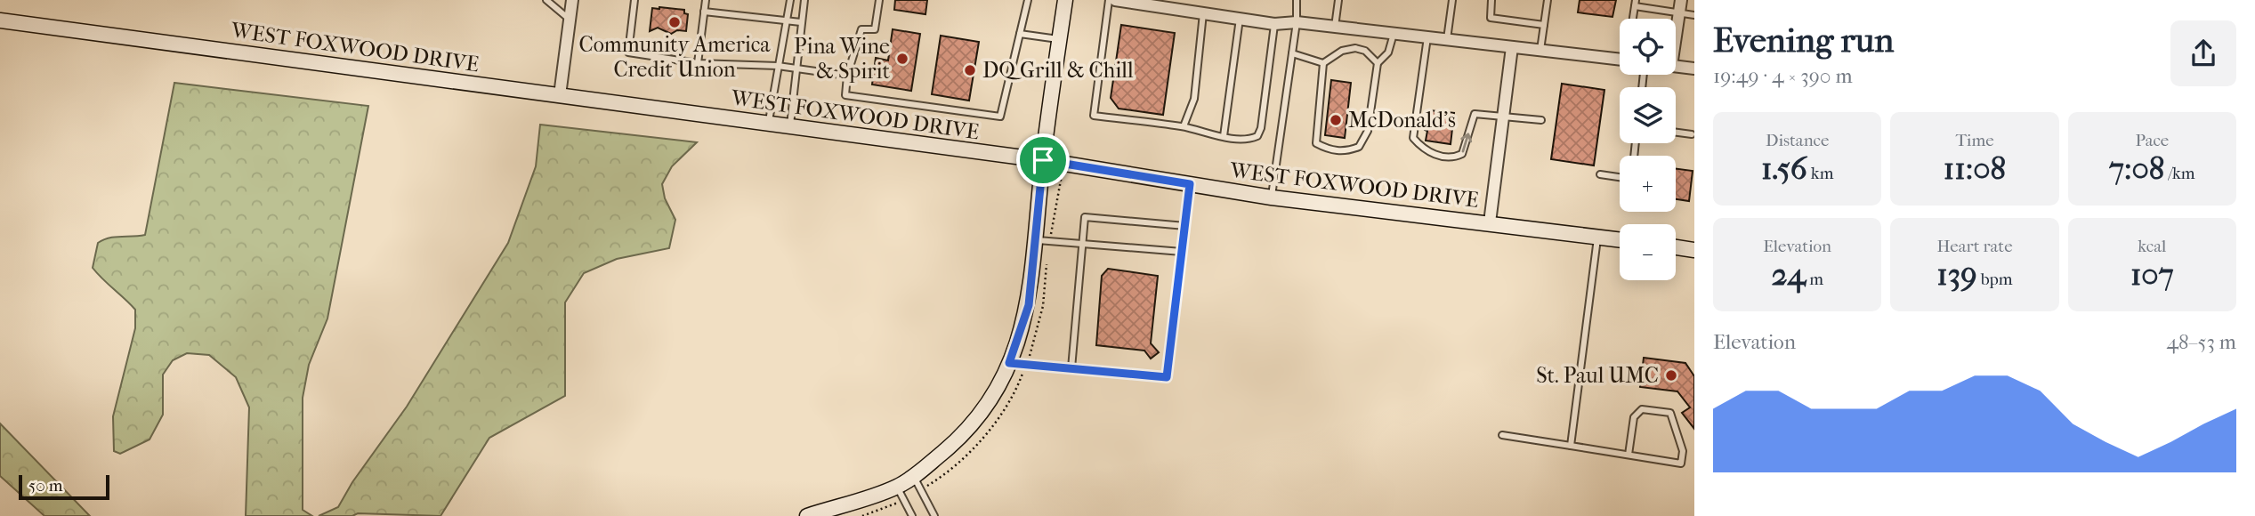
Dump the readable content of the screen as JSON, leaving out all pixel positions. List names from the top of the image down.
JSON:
{
  "streets": {
    "main road": ["WEST FOXWOOD DRIVE"]
  },
  "places": [
    "Community America Credit Union",
    "Pina Wine & Spirit",
    "DQ Grill & Chill",
    "McDonald's",
    "St. Paul UMC"
  ],
  "scale_bar": "50 m",
  "page": {
    "heading": ["Evening run", "19:49 · 4 × 390 m"],
    "map_buttons": ["+", "−"],
    "stats": [
      ["Distance", "1.56 km"],
      ["Time", "11:08"],
      ["Pace", "7:08 /km"],
      ["Elevation", "24 m"],
      ["Heart rate", "139 bpm"],
      ["kcal", "107"]
    ],
    "chart": ["Elevation", "48–53 m"],
    "scale": "50 m"
  }
}
